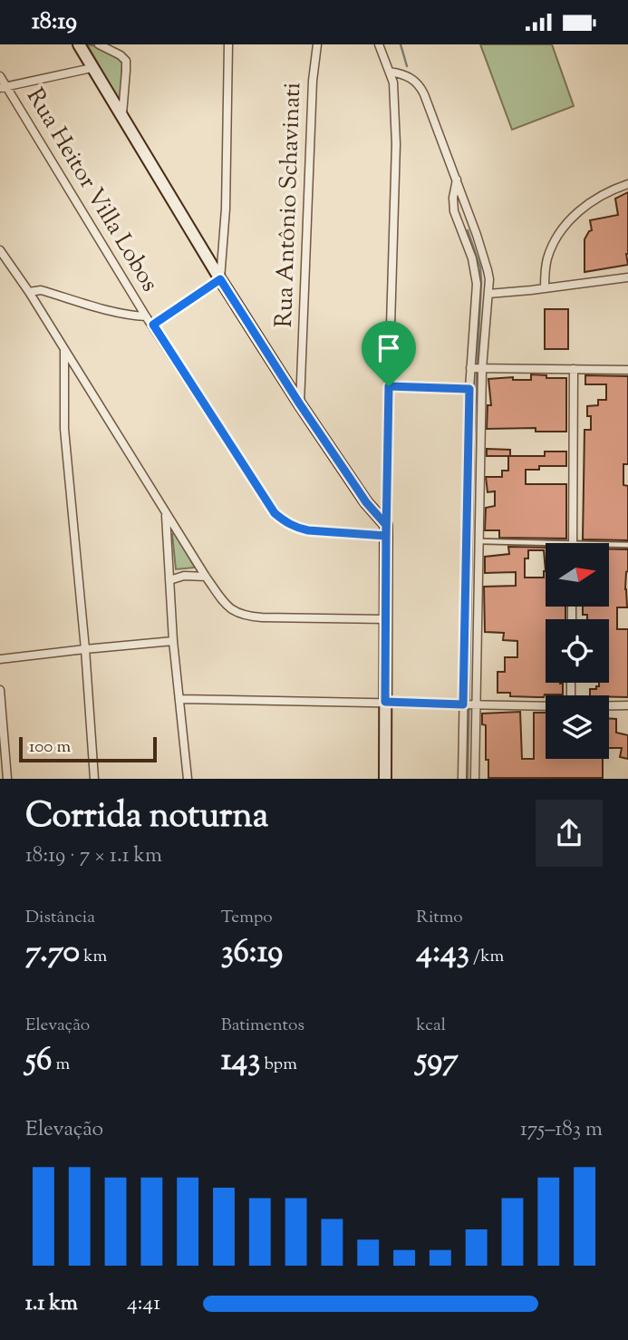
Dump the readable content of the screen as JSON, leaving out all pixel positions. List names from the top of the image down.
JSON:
{
  "streets": {
    "street": ["Rua Heitor Villa Lobos", "Rua Antônio Schavinati"]
  },
  "scale_bar": "100 m",
  "north": "right",
  "page": {
    "status": "18:19",
    "scale": "100 m",
    "heading": ["Corrida noturna", "18:19 · 7 × 1.1 km"],
    "stats": [
      ["Distância", "7.70 km"],
      ["Tempo", "36:19"],
      ["Ritmo", "4:43 /km"],
      ["Elevação", "56 m"],
      ["Batimentos", "143 bpm"],
      ["kcal", "597"]
    ],
    "chart": ["Elevação", "175–183 m"],
    "list": [
      {
        "name": "1.1 km",
        "note": "4:41"
      }
    ]
  }
}
